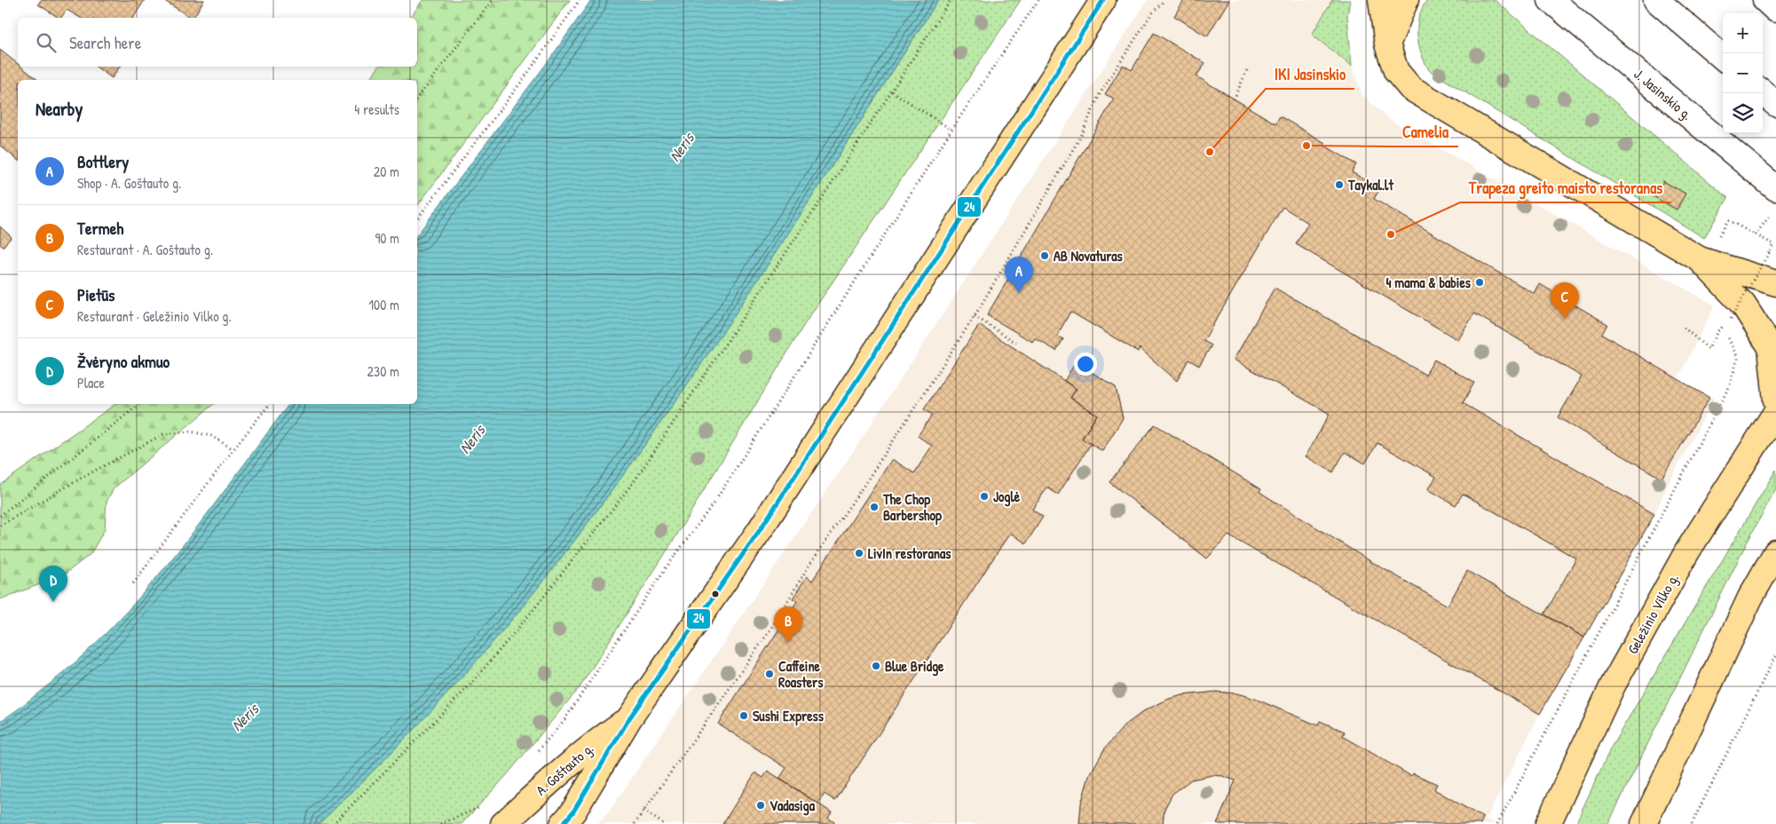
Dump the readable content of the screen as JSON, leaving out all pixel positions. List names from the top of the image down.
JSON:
{
  "streets": {
    "main road": ["J. Jasinskio g.", "Geležinio Vilko g.", "A. Goštauto g."]
  },
  "water": ["Neris"],
  "places": [
    "Camelia",
    "IKI Jasinskio",
    "Taykal.lt",
    "Trapeza greito maisto restoranas",
    "AB Novaturas",
    "4 mama & babies",
    "Joglė",
    "The Chop Barbershop",
    "LivIn restoranas",
    "Blue Bridge",
    "Caffeine Roasters",
    "Sushi Express",
    "Vadasiga"
  ],
  "lines": ["transit line 24"],
  "page": {
    "map_buttons": ["+", "−"],
    "search": "Search here",
    "heading": ["Nearby", "4 results"],
    "list": [
      {
        "mark": "A",
        "name": "Bottlery",
        "note": "Shop · A. Goštauto g.",
        "value": "20 m"
      },
      {
        "mark": "B",
        "name": "Termeh",
        "note": "Restaurant · A. Goštauto g.",
        "value": "90 m"
      },
      {
        "mark": "C",
        "name": "Pietūs",
        "note": "Restaurant · Geležinio Vilko g.",
        "value": "100 m"
      },
      {
        "mark": "D",
        "name": "Žvėryno akmuo",
        "note": "Place",
        "value": "230 m"
      }
    ],
    "pins": [
      "A",
      "C",
      "D",
      "B"
    ]
  }
}
